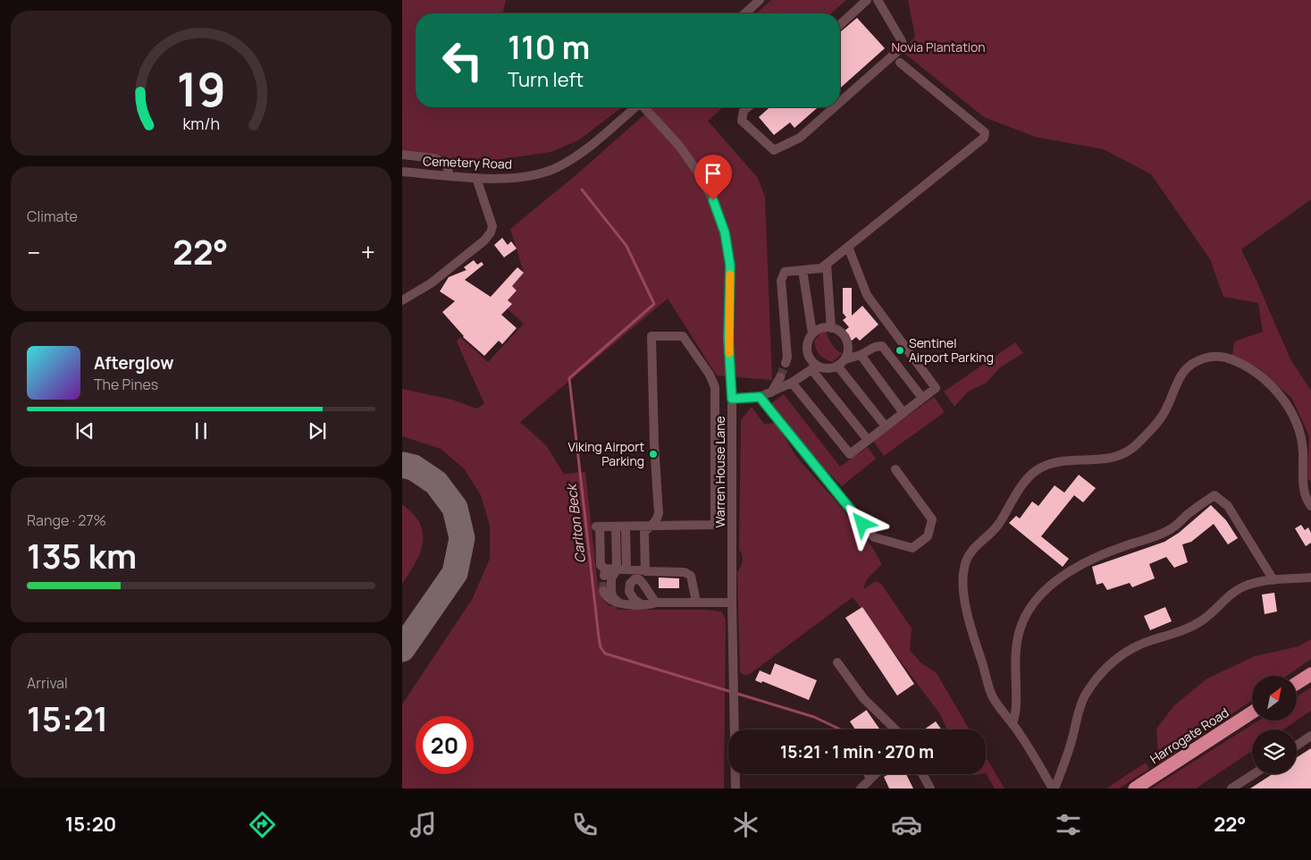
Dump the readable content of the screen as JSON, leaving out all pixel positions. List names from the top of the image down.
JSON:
{
  "streets": {
    "highway": ["Harrogate Road"],
    "street": ["Cemetery Road", "Warren House Lane"]
  },
  "water": ["Carlton Beck"],
  "parks": ["Novia Plantation"],
  "places": ["Sentinel Airport Parking", "Viking Airport Parking"],
  "north": "top right",
  "page": {
    "turn": ["110 m", "Turn left"],
    "tile": [
      "Climate",
      ["Range · 27%", "135 km"],
      ["Arrival", "15:21"]
    ],
    "heat": ["−", "22°", "+"],
    "song": ["Afterglow", "The Pines"],
    "limit": "20",
    "trip": "15:21 · 1 min · 270 m",
    "tabs": ["15:20", "22°"],
    "gauge": ["19", "km/h"]
  }
}
